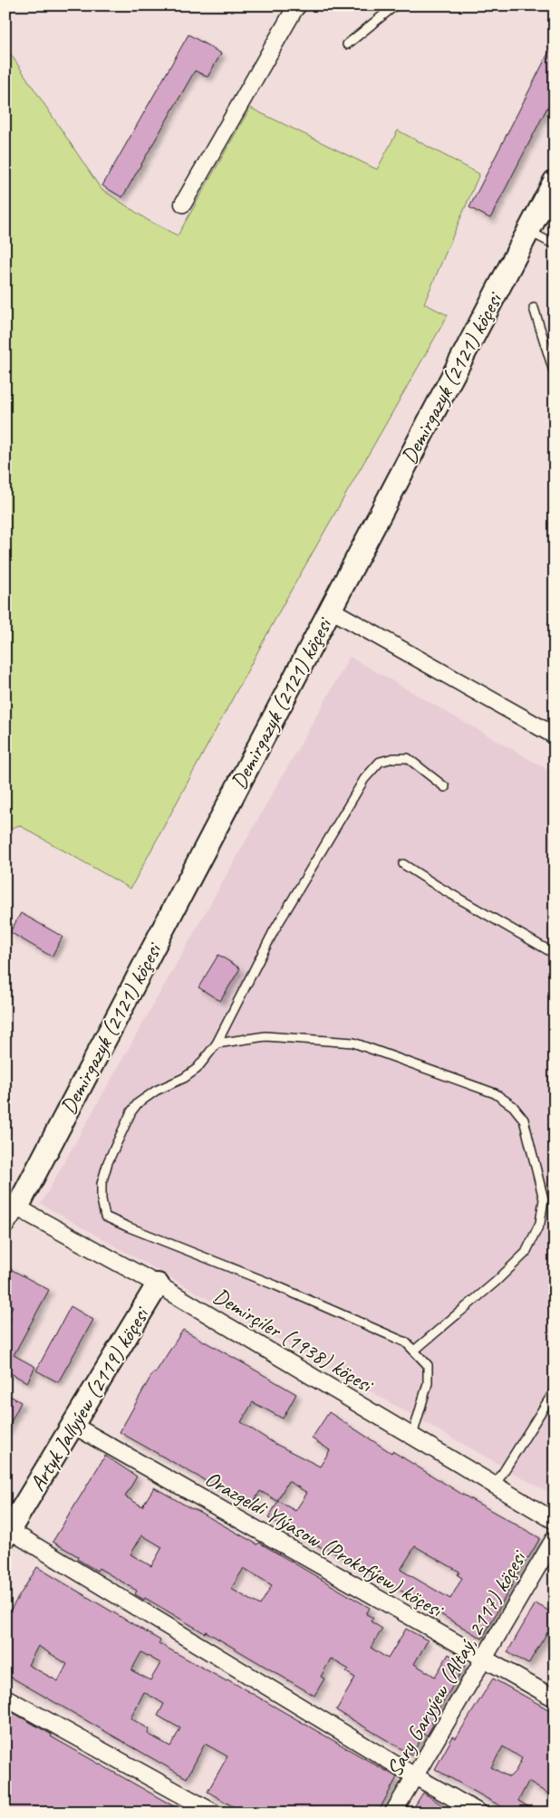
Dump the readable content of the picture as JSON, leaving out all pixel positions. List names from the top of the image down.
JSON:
{
  "streets": {
    "street": [
      "Demirgazyk (2121) köçesi",
      "Demirçiler (1938) köçesi",
      "Artyk Jallyýew (2119) köçesi",
      "Orazgeldi Ylýasow (Prokofýew) köçesi",
      "Sary Garyýew (Altaý, 2117) köçesi"
    ]
  },
  "crossings": [
    ["Demirgazyk (2121) köçesi", "Demirçiler (1938) köçesi"],
    ["Demirçiler (1938) köçesi", "Artyk Jallyýew (2119) köçesi"],
    ["Artyk Jallyýew (2119) köçesi", "Orazgeldi Ylýasow (Prokofýew) köçesi"],
    ["Orazgeldi Ylýasow (Prokofýew) köçesi", "Sary Garyýew (Altaý, 2117) köçesi"]
  ]
}
